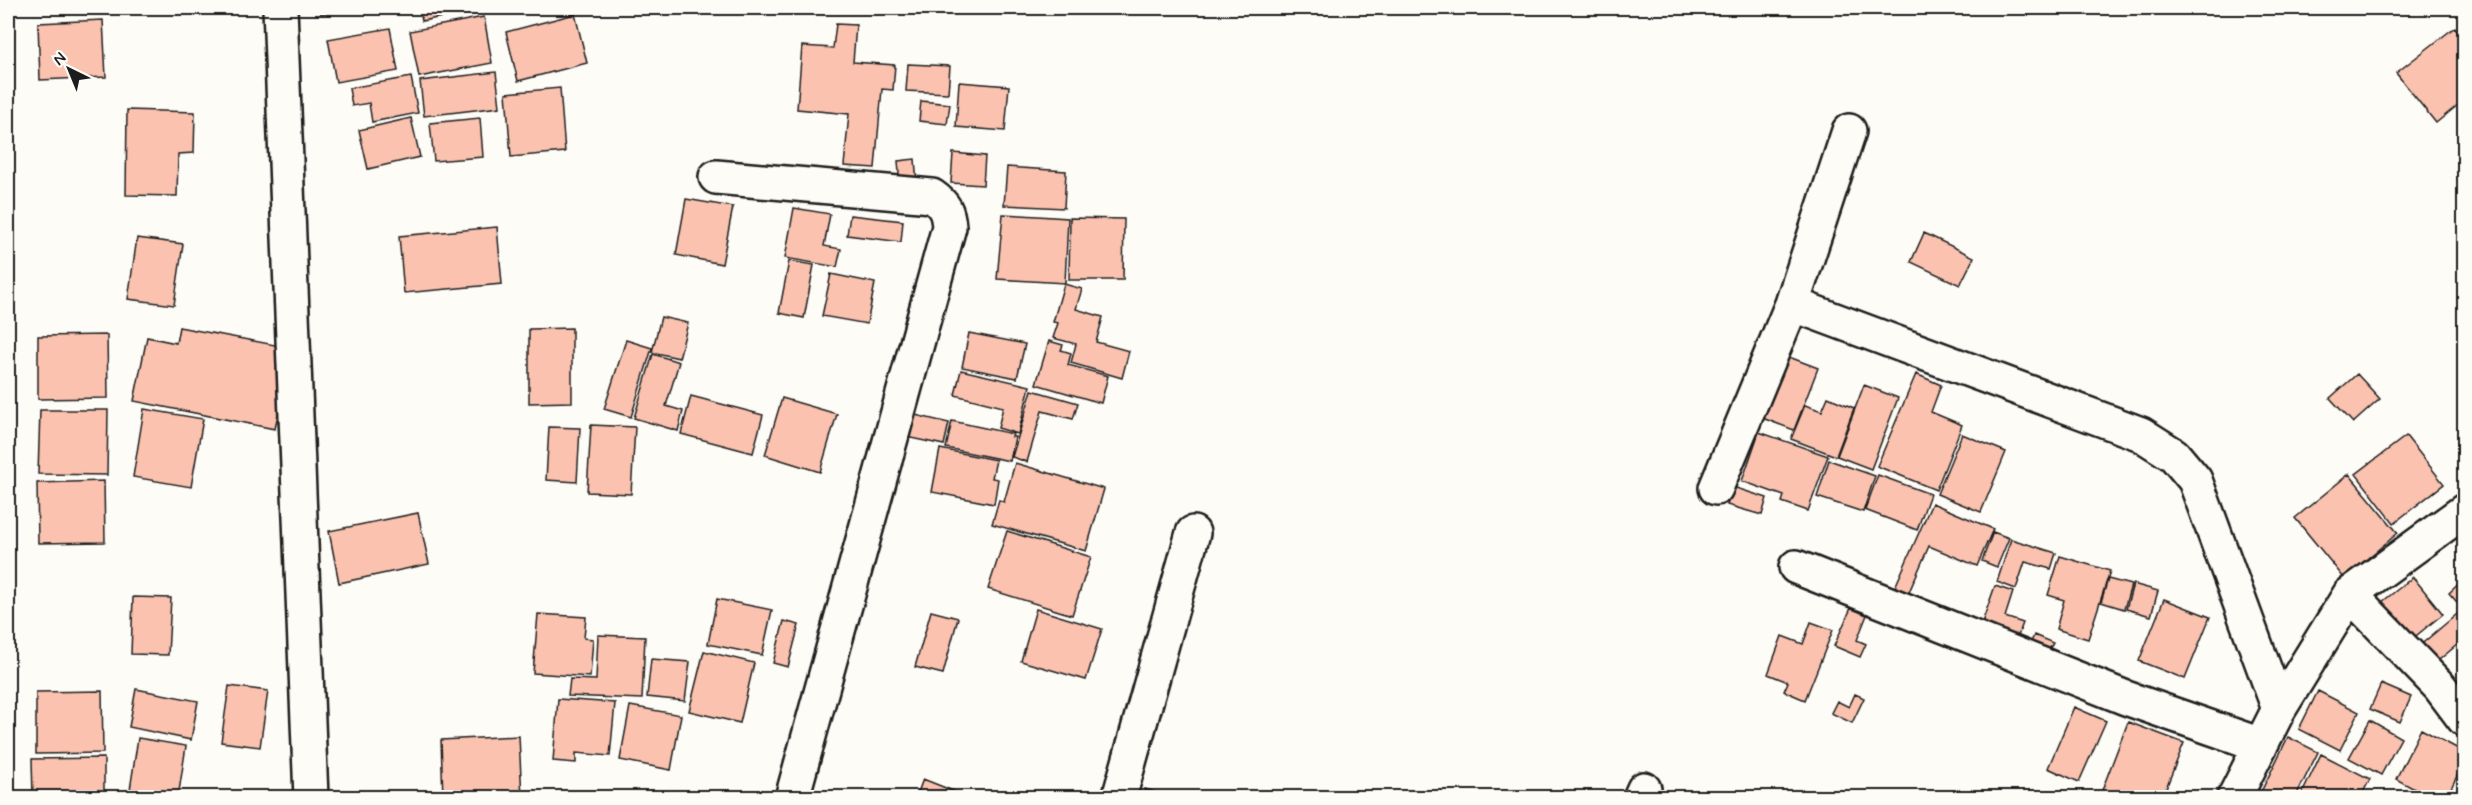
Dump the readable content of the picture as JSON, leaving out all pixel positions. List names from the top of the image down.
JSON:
{
  "north": "top left"
}
